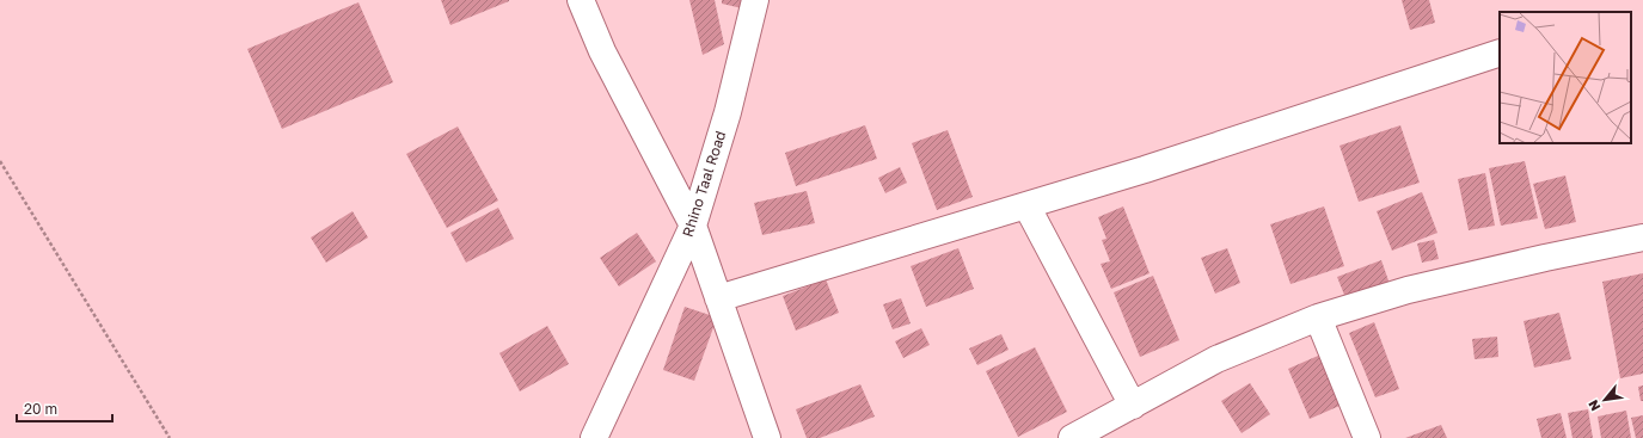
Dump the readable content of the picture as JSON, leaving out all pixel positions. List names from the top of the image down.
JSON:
{
  "streets": {
    "street": ["Rhino Taal Road"]
  },
  "scale_bar": "20 m",
  "north": "bottom left"
}
